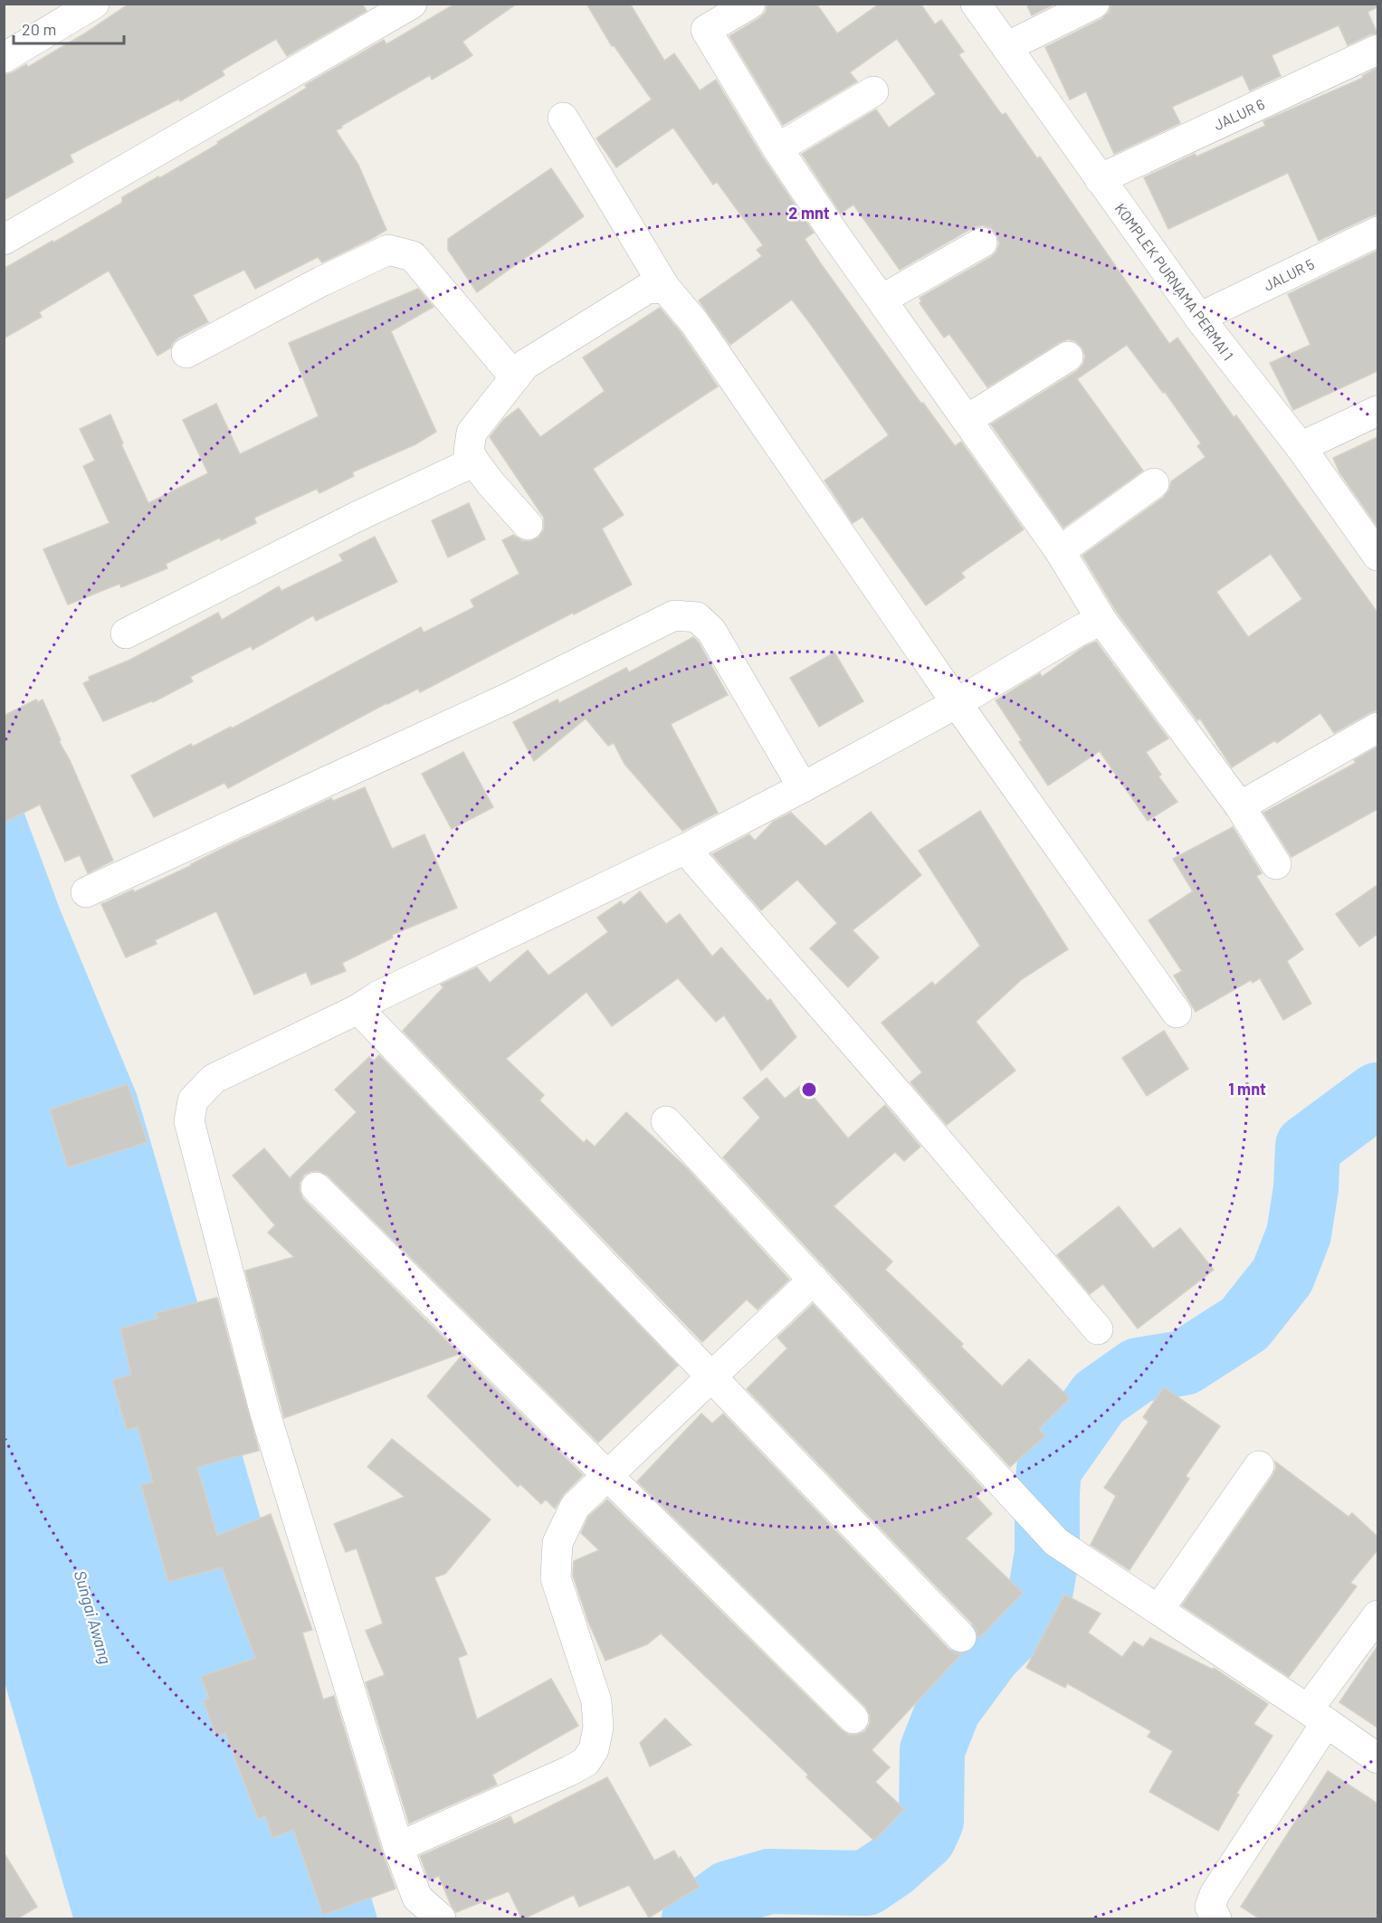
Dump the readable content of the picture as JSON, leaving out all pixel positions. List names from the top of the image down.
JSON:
{
  "streets": {
    "street": ["JALUR 6", "JALUR 5", "KOMPLEK PURNAMA PERMAI 1"]
  },
  "crossings": [
    ["JALUR 6", "KOMPLEK PURNAMA PERMAI 1"],
    ["JALUR 5", "KOMPLEK PURNAMA PERMAI 1"]
  ],
  "water": ["Sungai Awang"],
  "scale_bar": "20 m",
  "rings": ["2 mnt", "1 mnt"]
}
